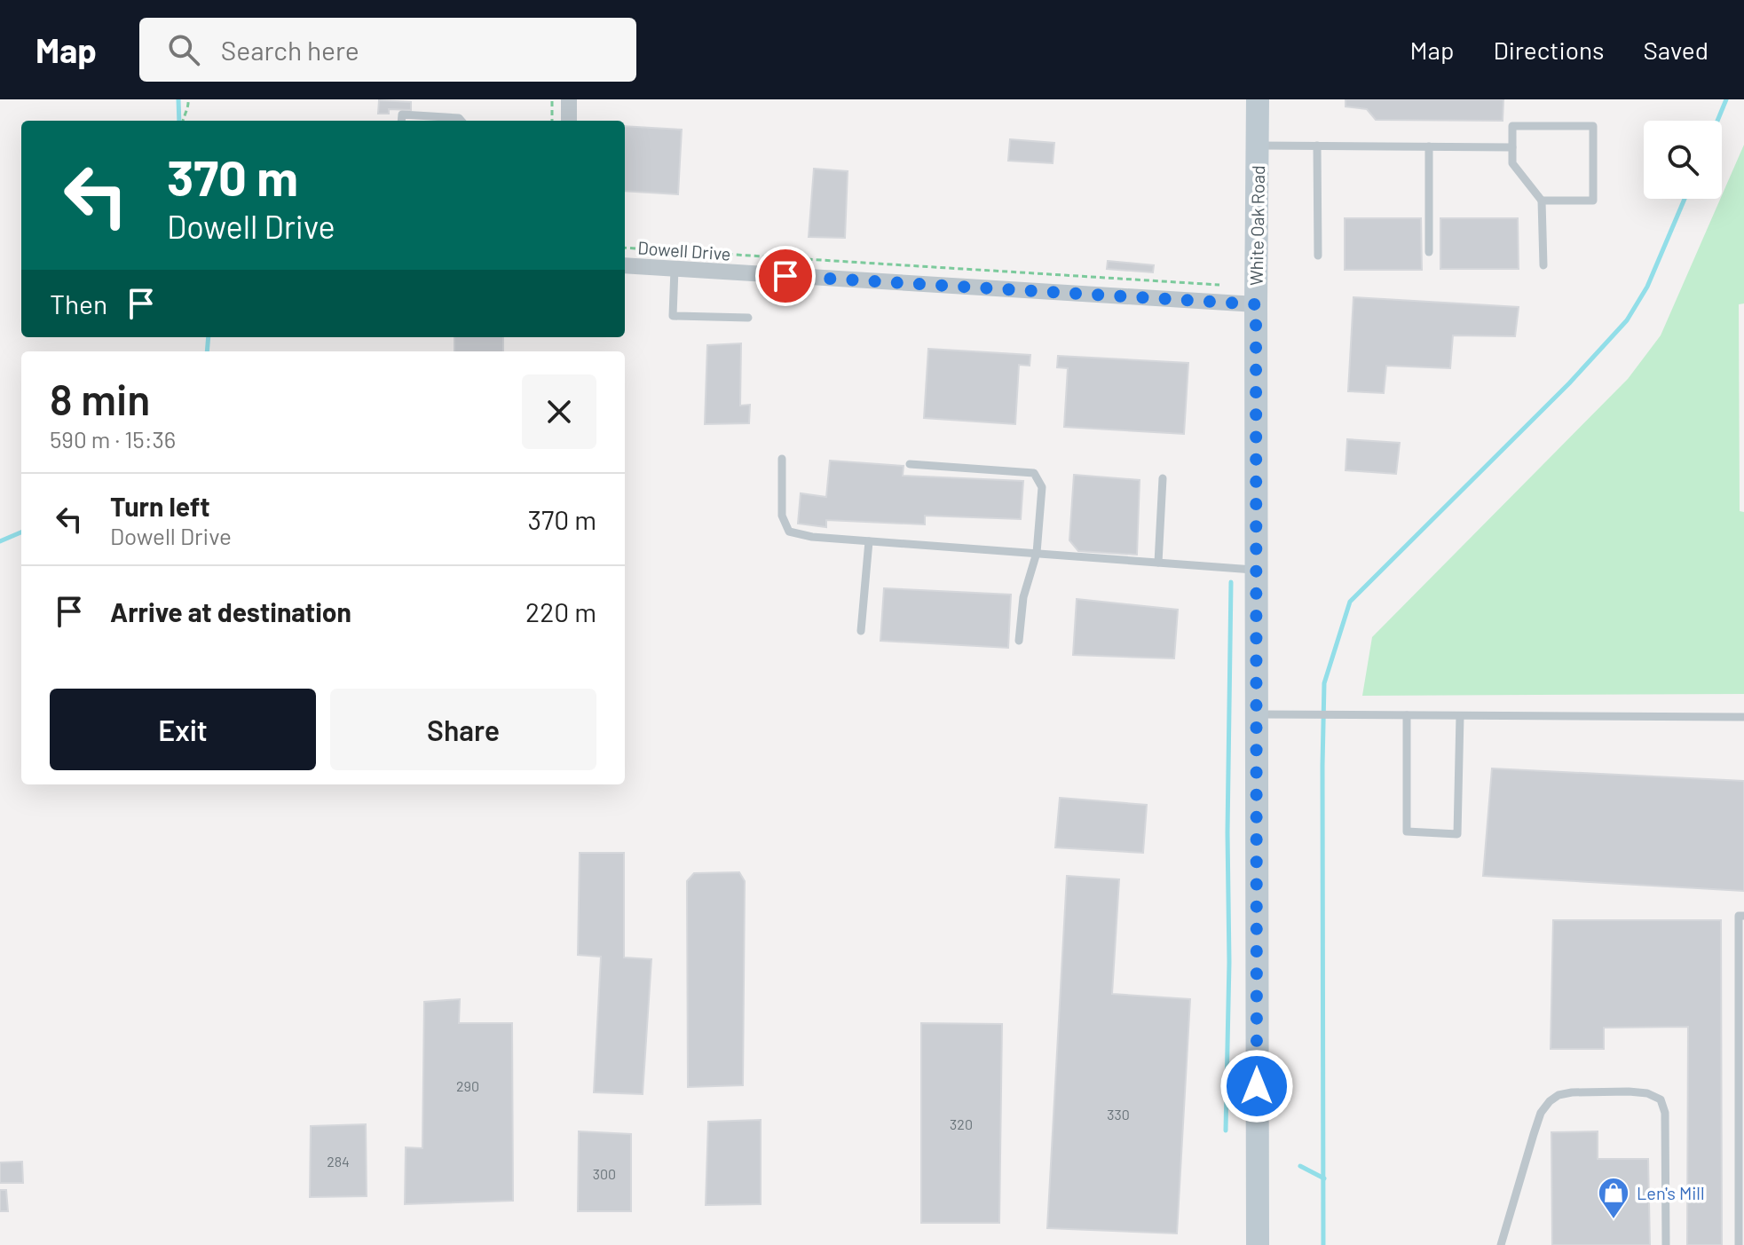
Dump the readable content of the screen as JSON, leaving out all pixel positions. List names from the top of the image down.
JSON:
{
  "streets": {
    "street": ["White Oak Road", "Dowell Drive"]
  },
  "crossings": [
    ["White Oak Road", "Dowell Drive"]
  ],
  "places": {
    "shop": ["Len's Mill"]
  },
  "house_numbers": [
    "290",
    "330",
    "320",
    "284",
    "300"
  ],
  "page": {
    "header": "Map",
    "search": "Search here",
    "nav": ["Map", "Directions", "Saved"],
    "turn": ["370 m", "Dowell Drive"],
    "then": "Then",
    "heading": ["8 min", "590 m · 15:36"],
    "list": [
      {
        "name": "Turn left",
        "note": "Dowell Drive",
        "value": "370 m"
      },
      {
        "name": "Arrive at destination",
        "value": "220 m"
      }
    ],
    "buttons": ["Exit", "Share"]
  }
}
